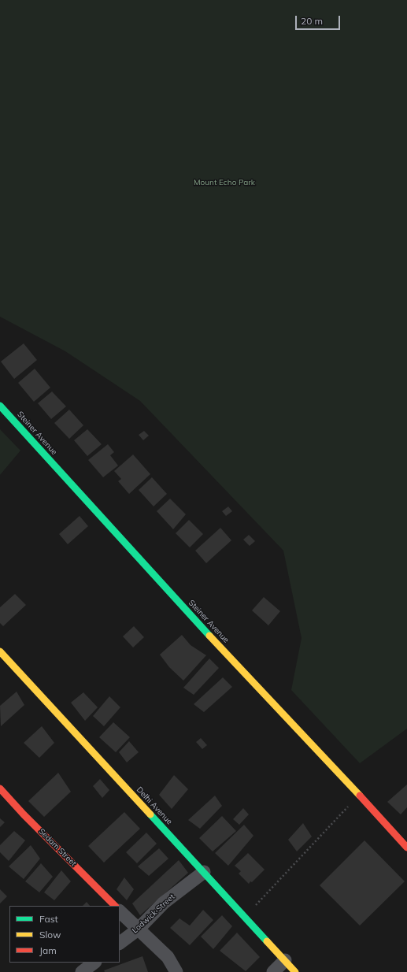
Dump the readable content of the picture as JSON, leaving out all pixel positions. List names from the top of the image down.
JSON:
{
  "streets": {
    "street": [
      "Steiner Avenue",
      "Delhi Avenue",
      "Sedam Street",
      "Lodwick Street"
    ]
  },
  "crossings": [
    ["Delhi Avenue", "Lodwick Street"]
  ],
  "parks": ["Mount Echo Park"],
  "legend": ["Fast", "Slow", "Jam"],
  "scale_bar": "20 m"
}
